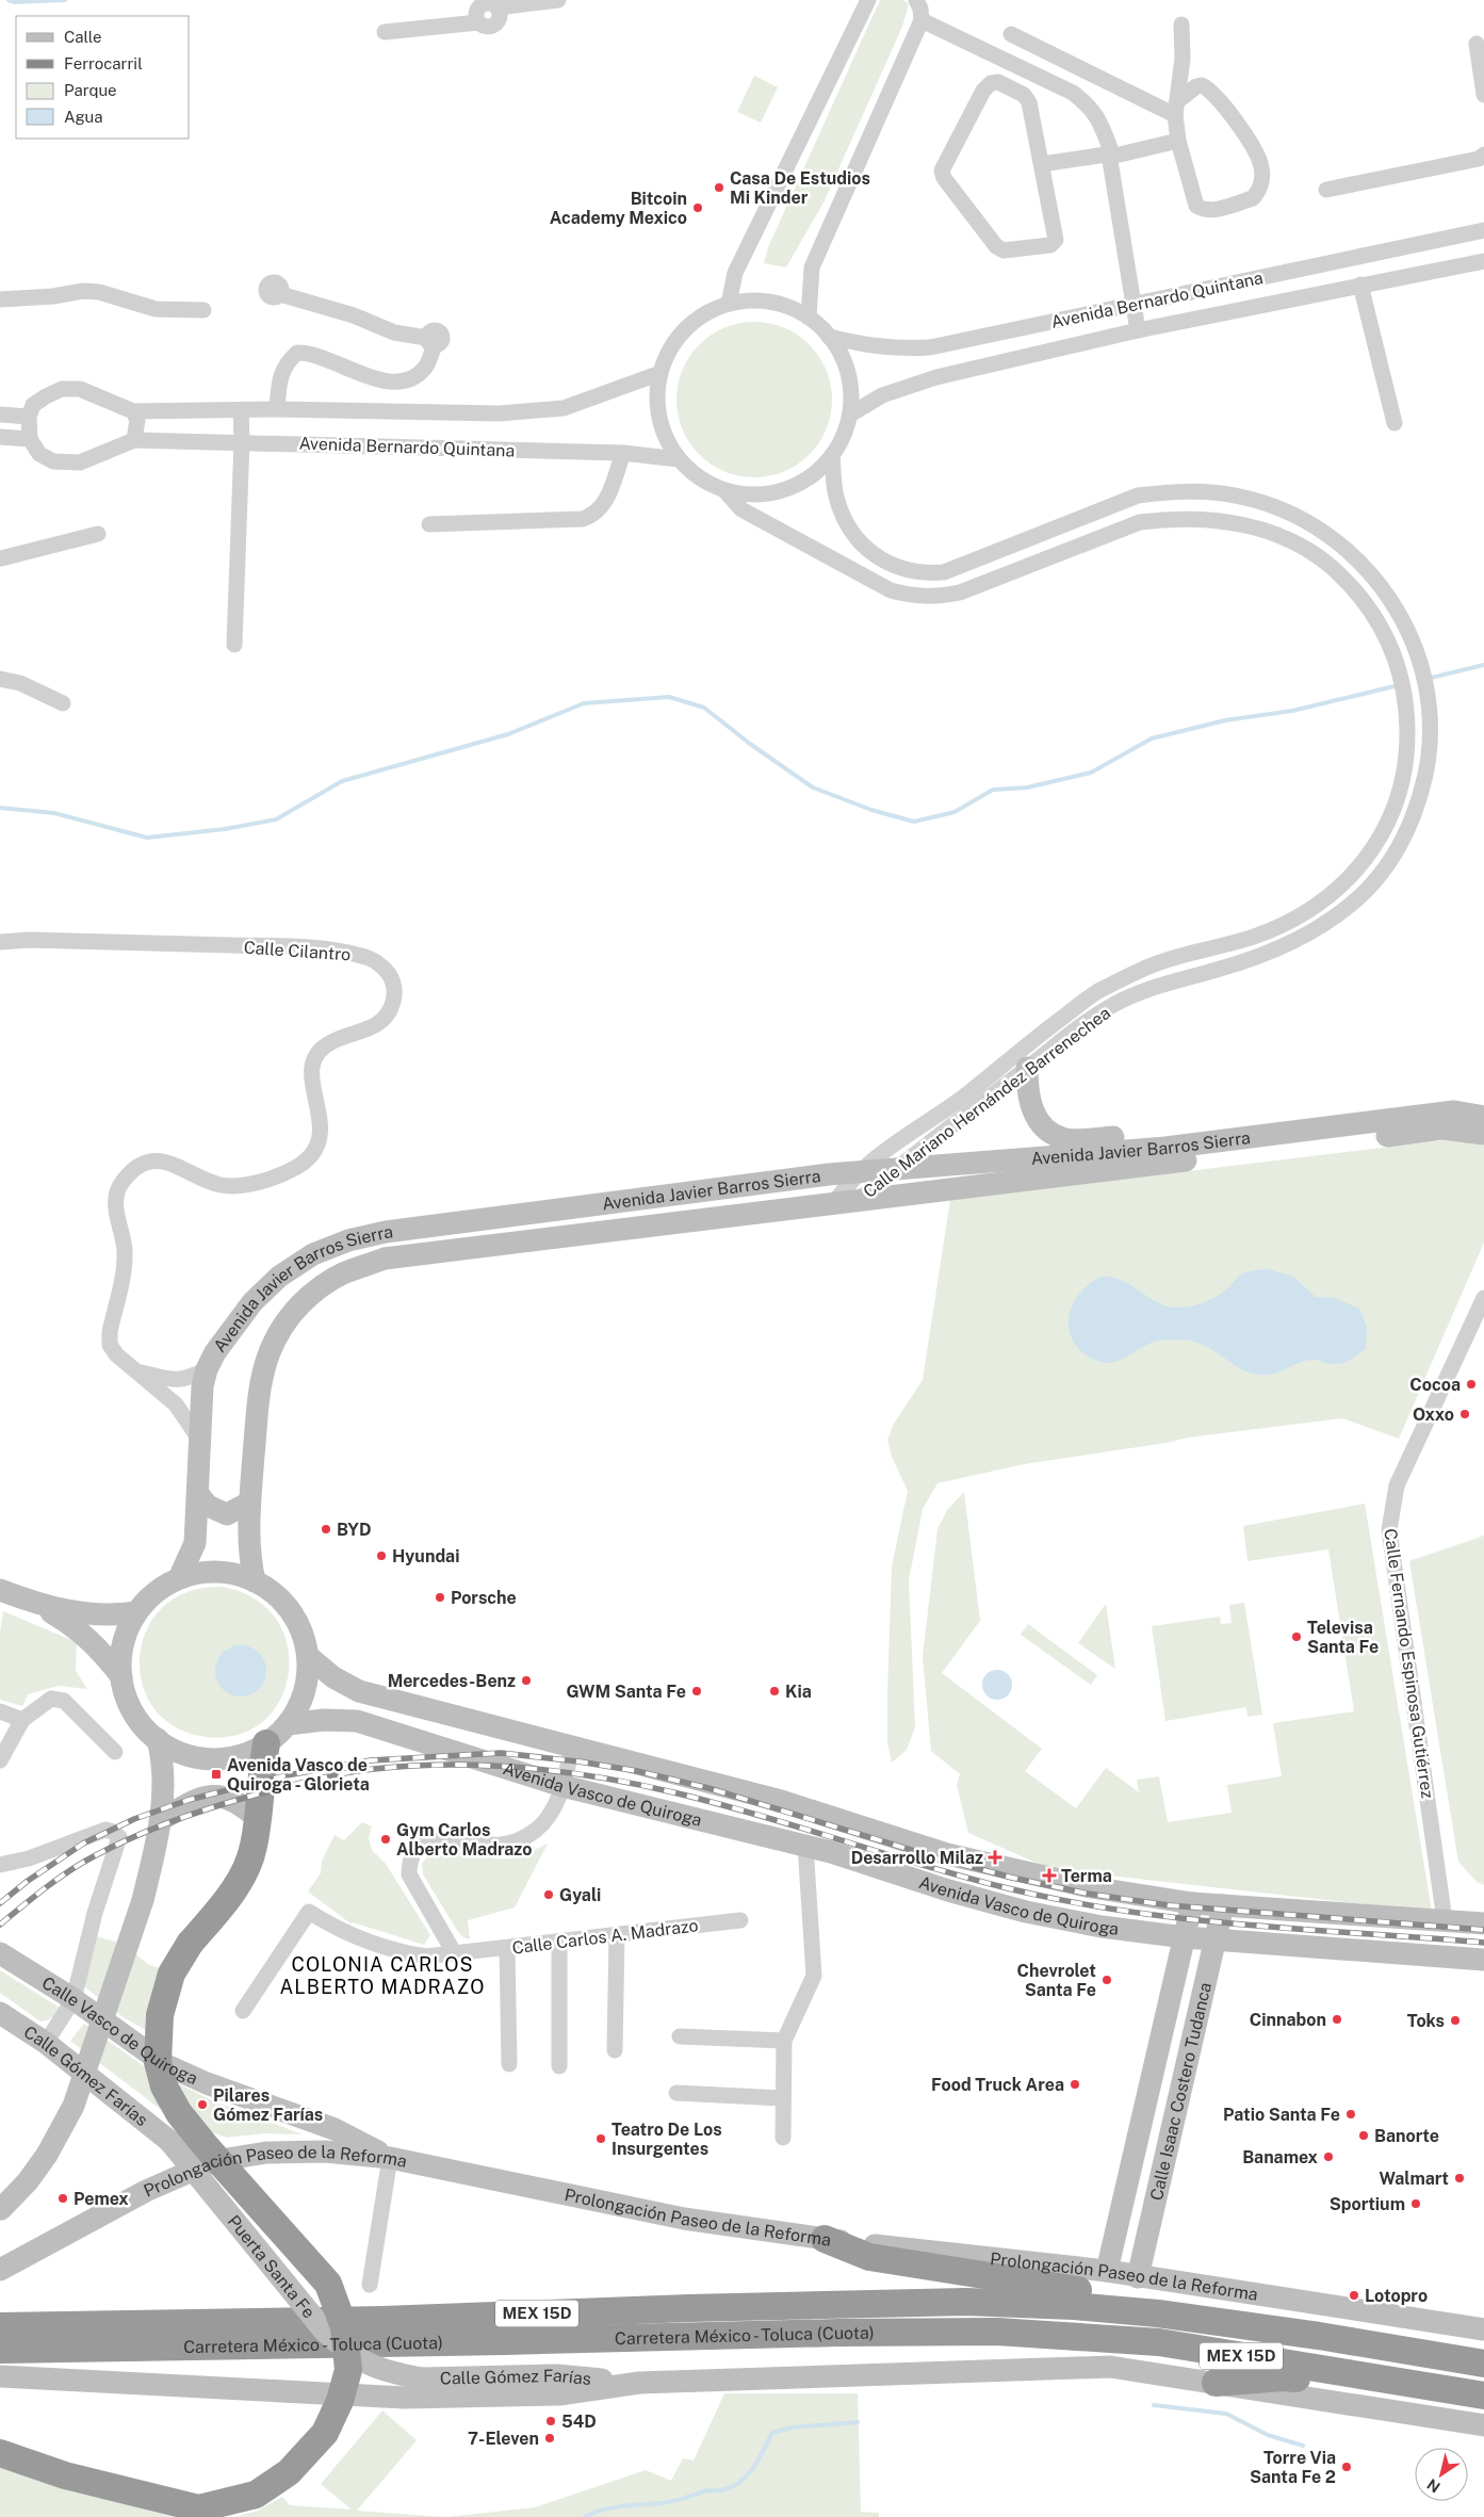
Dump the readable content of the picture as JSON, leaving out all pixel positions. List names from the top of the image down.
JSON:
{
  "streets": {
    "highway": ["MEX 15D", "Carretera México - Toluca (Cuota)"],
    "main road": [
      "Avenida Javier Barros Sierra",
      "Avenida Vasco de Quiroga",
      "Calle Vasco de Quiroga",
      "Calle Gómez Farías",
      "Calle Isaac Costero Tudanca",
      "Prolongación Paseo de la Reforma",
      "Puerta Santa Fe"
    ],
    "street": [
      "Avenida Bernardo Quintana",
      "Calle Cilantro",
      "Calle Mariano Hernández Barrenechea",
      "Calle Fernando Espinosa Gutiérrez",
      "Calle Carlos A. Madrazo"
    ]
  },
  "crossings": [
    ["Calle Cilantro", "Avenida Javier Barros Sierra"],
    ["Calle Mariano Hernández Barrenechea", "Avenida Javier Barros Sierra"],
    ["Avenida Javier Barros Sierra", "Avenida Vasco de Quiroga"],
    ["Calle Fernando Espinosa Gutiérrez", "Avenida Vasco de Quiroga"],
    ["Avenida Vasco de Quiroga", "Calle Isaac Costero Tudanca"],
    ["Calle Vasco de Quiroga", "Prolongación Paseo de la Reforma"],
    ["Calle Gómez Farías", "Puerta Santa Fe"],
    ["Calle Isaac Costero Tudanca", "Prolongación Paseo de la Reforma"]
  ],
  "districts": ["COLONIA CARLOS ALBERTO MADRAZO"],
  "places": {
    "other": [
      "Casa De Estudios Mi Kinder",
      "Bitcoin Academy Mexico",
      "Cocoa",
      "Oxxo",
      "BYD",
      "Hyundai",
      "Porsche",
      "Televisa Santa Fe",
      "Mercedes-Benz",
      "GWM Santa Fe",
      "Kia",
      "Gym Carlos Alberto Madrazo",
      "Gyali",
      "Chevrolet Santa Fe",
      "Cinnabon",
      "Toks",
      "Food Truck Area",
      "Pilares Gómez Farías",
      "Patio Santa Fe",
      "Banorte",
      "Teatro De Los Insurgentes",
      "Banamex",
      "Walmart",
      "Pemex",
      "Sportium",
      "Lotopro",
      "54D",
      "7-Eleven",
      "Torre Via Santa Fe 2"
    ],
    "transit": ["Avenida Vasco de Quiroga - Glorieta"],
    "health": ["Desarrollo Milaz", "Terma"]
  },
  "legend": [
    "Calle",
    "Ferrocarril",
    "Parque",
    "Agua"
  ],
  "north": "bottom left"
}
